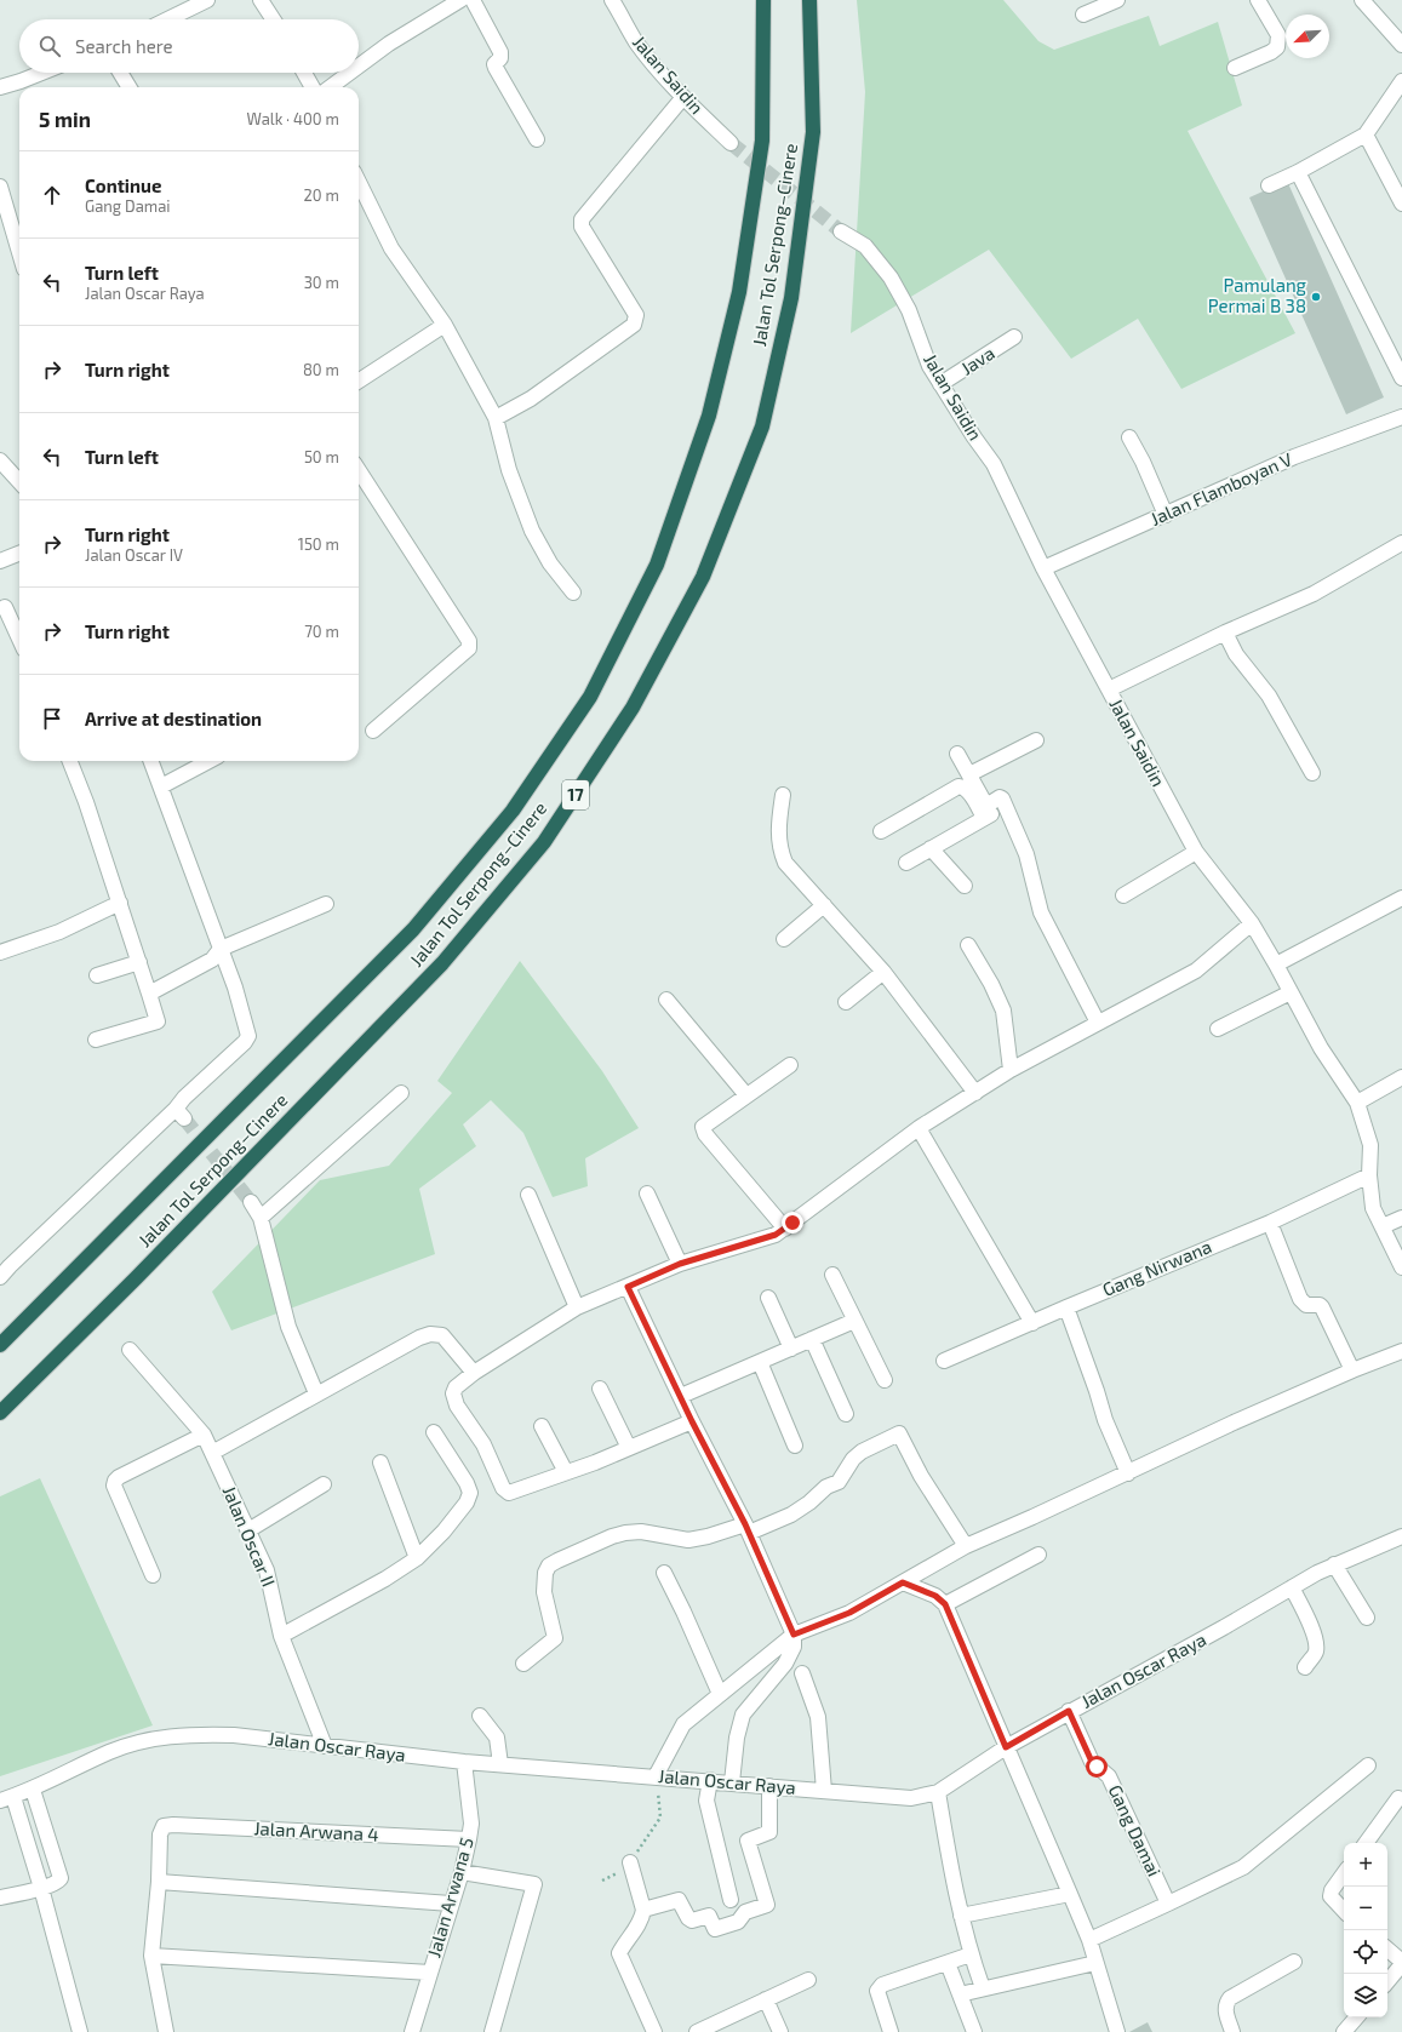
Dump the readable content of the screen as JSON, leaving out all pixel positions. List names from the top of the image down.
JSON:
{
  "streets": {
    "highway": ["Jalan Tol Serpong–Cinere", "17"],
    "street": [
      "Jalan Saidin",
      "Java",
      "Jalan Flamboyan V",
      "Gang Nirwana",
      "Jalan Oscar II",
      "Jalan Oscar Raya",
      "Gang Damai",
      "Jalan Arwana 4",
      "Jalan Arwana 5"
    ]
  },
  "crossings": [
    ["Jalan Saidin", "Java"],
    ["Jalan Saidin", "Jalan Flamboyan V"],
    ["Jalan Saidin", "Gang Nirwana"],
    ["Jalan Oscar II", "Jalan Oscar Raya"],
    ["Jalan Oscar Raya", "Gang Damai"],
    ["Jalan Oscar Raya", "Jalan Arwana 5"],
    ["Jalan Arwana 4", "Jalan Arwana 5"]
  ],
  "places": ["Pamulang Permai B 38"],
  "north": "bottom left",
  "page": {
    "search": "Search here",
    "heading": ["5 min", "Walk · 400 m"],
    "list": [
      ["Continue", "Gang Damai", "20 m"],
      ["Turn left", "Jalan Oscar Raya", "30 m"],
      ["Turn right", "80 m"],
      ["Turn left", "50 m"],
      ["Turn right", "Jalan Oscar IV", "150 m"],
      ["Turn right", "70 m"],
      "Arrive at destination"
    ],
    "map_buttons": ["+", "−"]
  }
}
